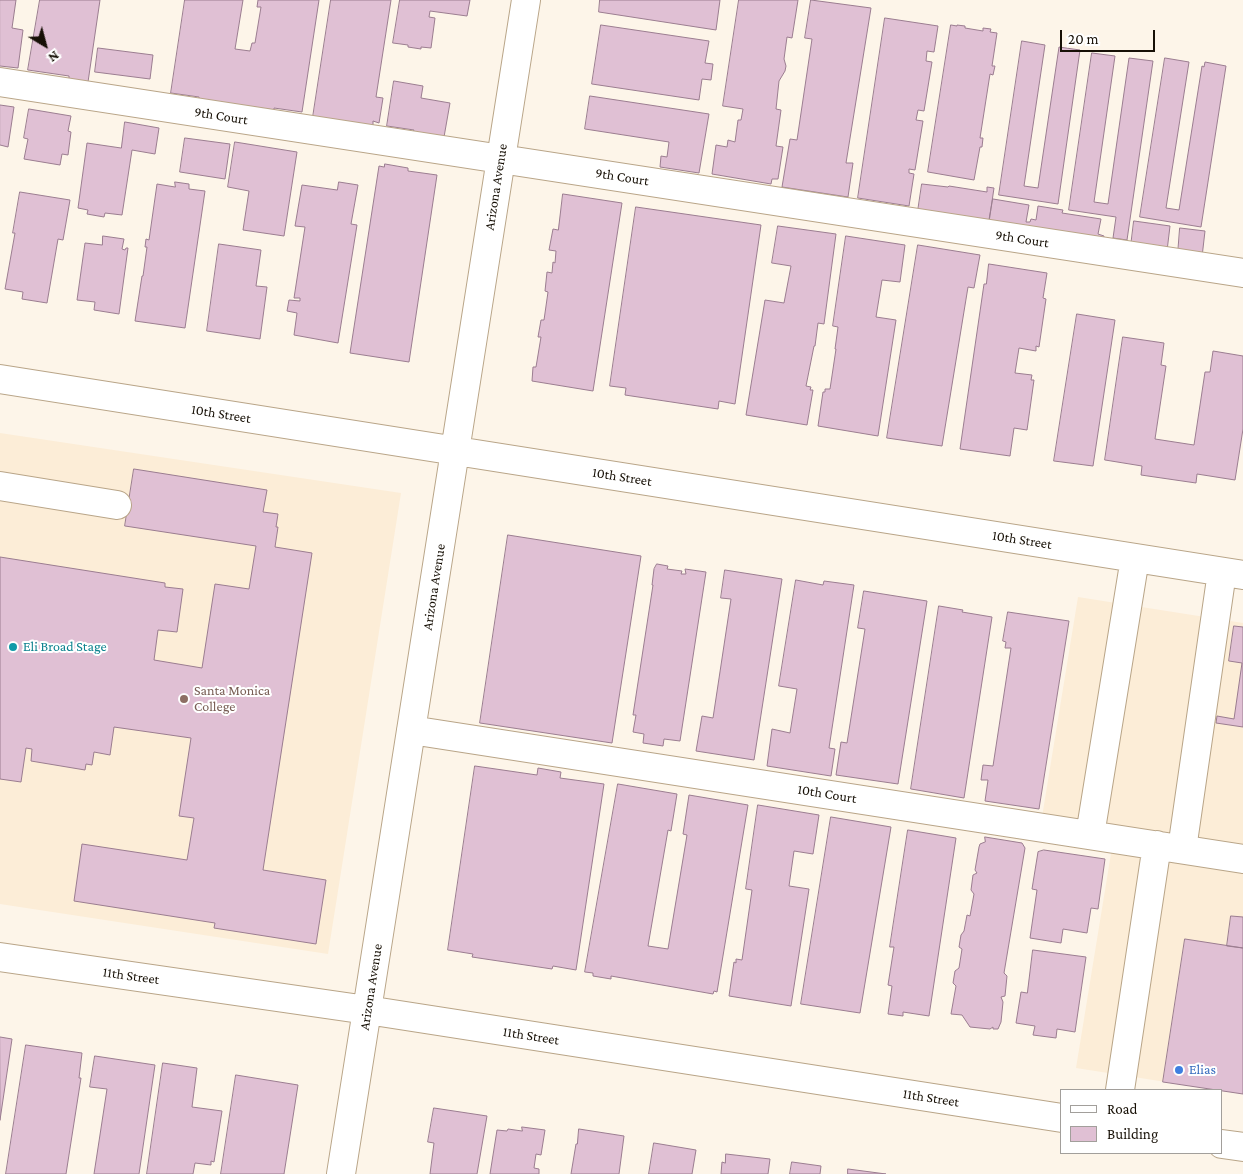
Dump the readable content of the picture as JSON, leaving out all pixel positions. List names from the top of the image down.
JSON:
{
  "streets": {
    "street": [
      "9th Court",
      "Arizona Avenue",
      "10th Street",
      "10th Court",
      "11th Street"
    ]
  },
  "crossings": [
    ["9th Court", "Arizona Avenue"],
    ["Arizona Avenue", "10th Street"],
    ["Arizona Avenue", "10th Court"],
    ["Arizona Avenue", "11th Street"]
  ],
  "places": ["Eli Broad Stage", "Santa Monica College", "Elias"],
  "legend": ["Road", "Building"],
  "scale_bar": "20 m",
  "north": "bottom right"
}
